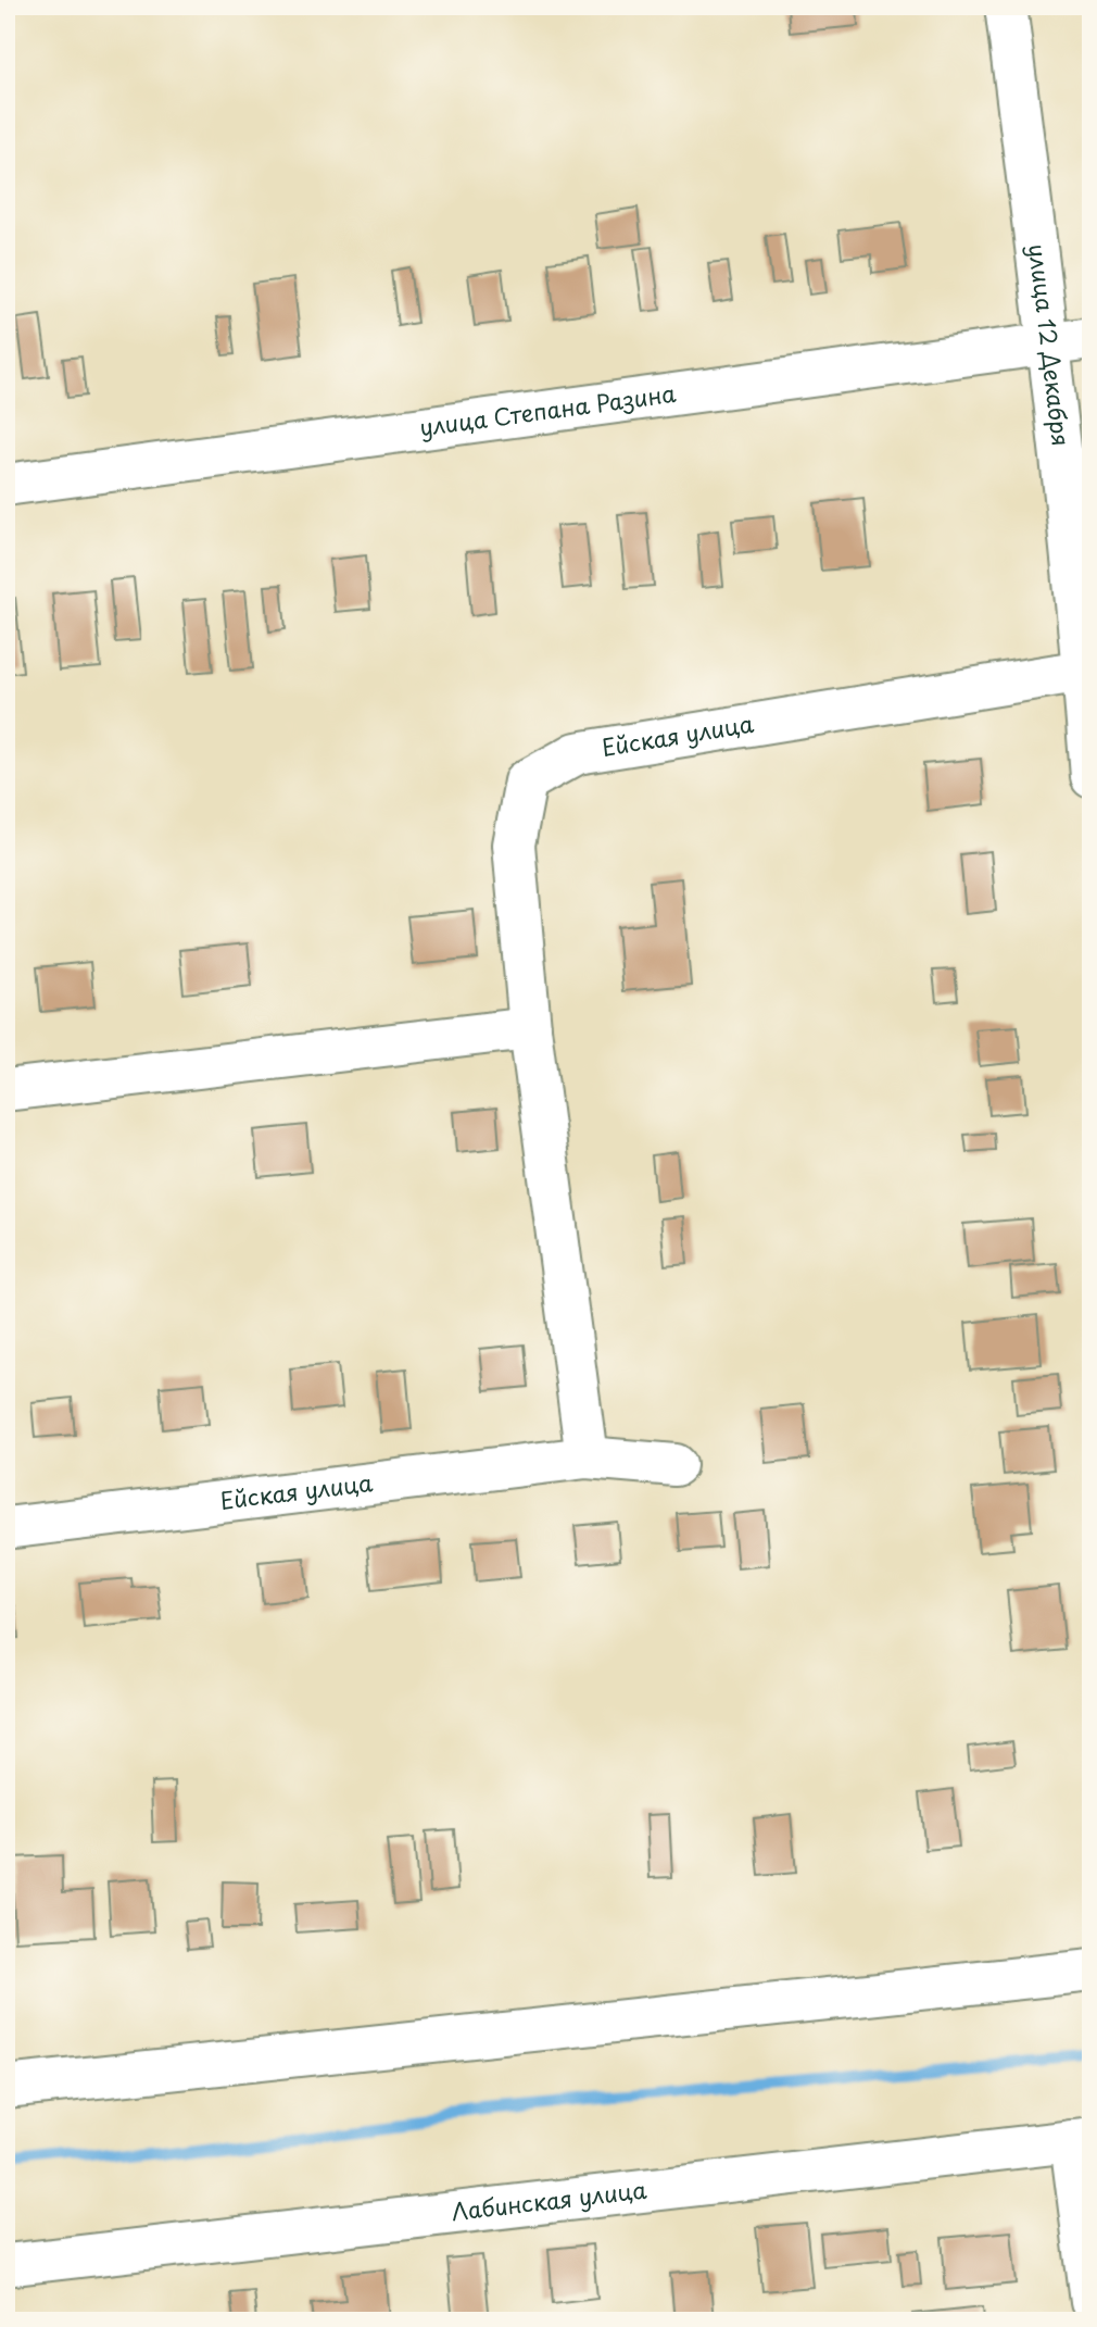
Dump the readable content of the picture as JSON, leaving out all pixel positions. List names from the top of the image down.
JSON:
{
  "streets": {
    "street": [
      "улица 12 Декабря",
      "улица Степана Разина",
      "Ейская улица",
      "Лабинская улица"
    ]
  },
  "crossings": [
    ["улица 12 Декабря", "улица Степана Разина"],
    ["улица 12 Декабря", "Ейская улица"]
  ]
}
